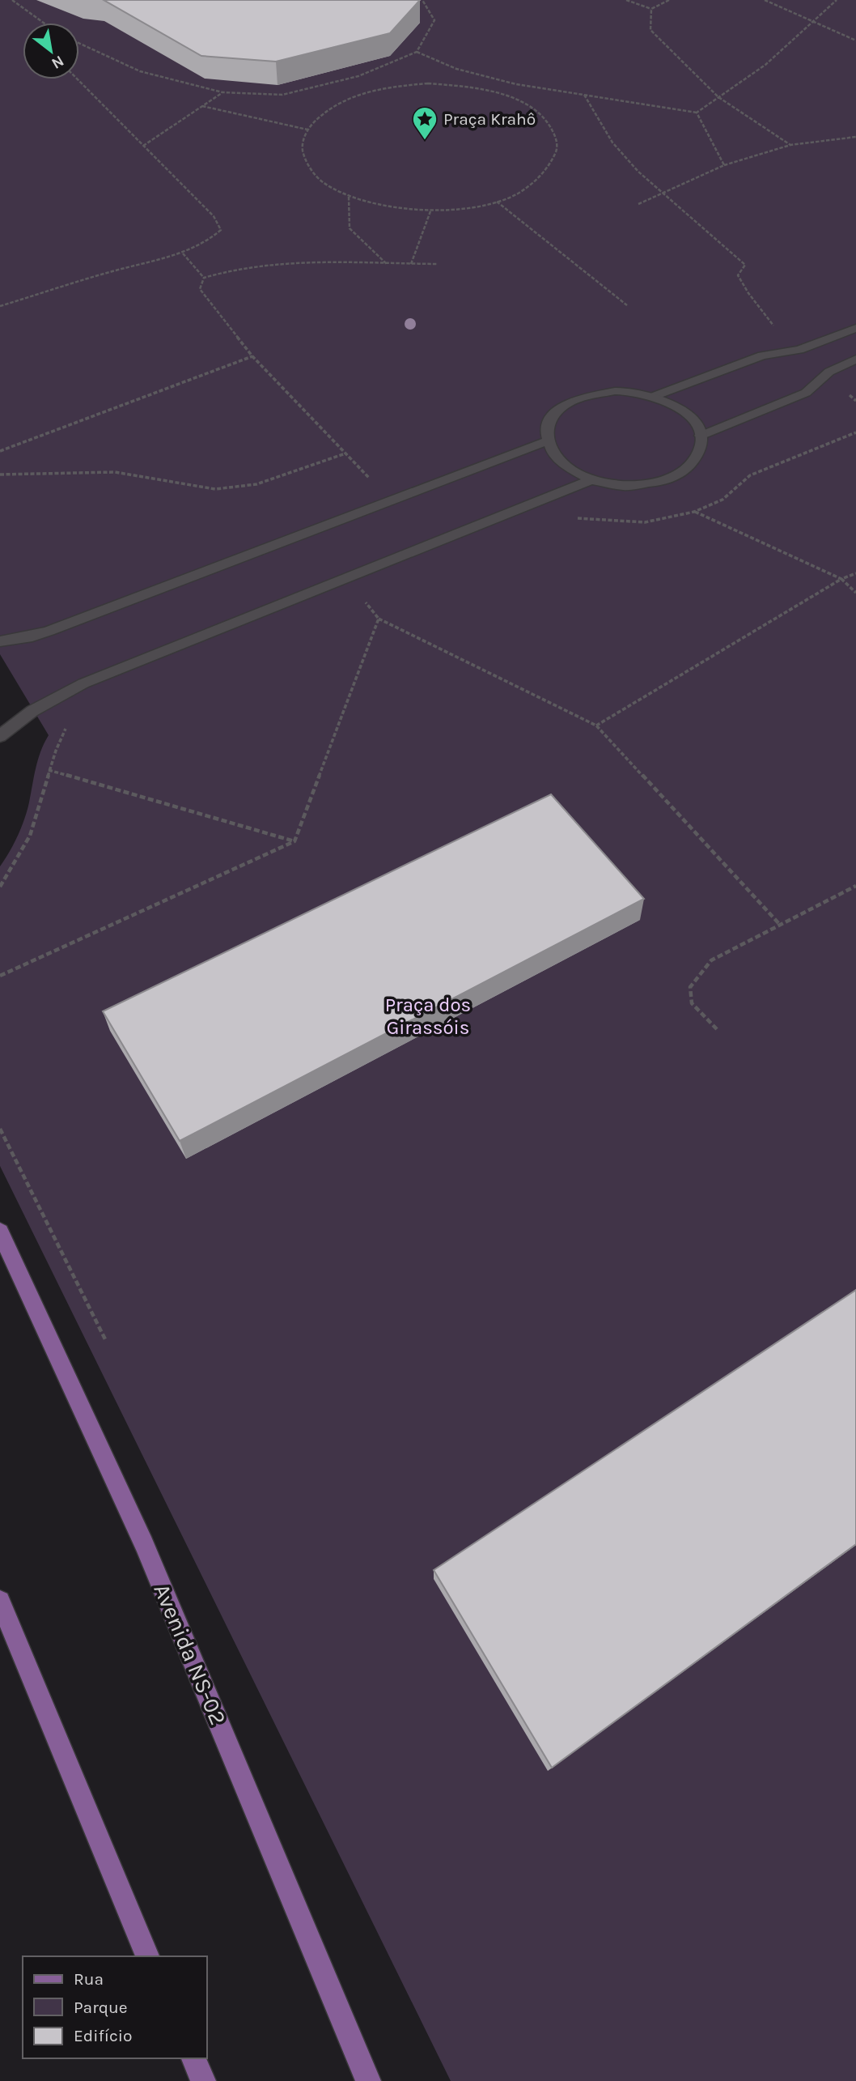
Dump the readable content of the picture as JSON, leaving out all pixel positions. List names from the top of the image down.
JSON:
{
  "streets": {
    "main road": ["Avenida NS-02"]
  },
  "parks": ["Praça dos Girassóis"],
  "places": {
    "place": ["Praça Krahô"]
  },
  "legend": ["Rua", "Parque", "Edifício"],
  "north": "bottom right"
}
